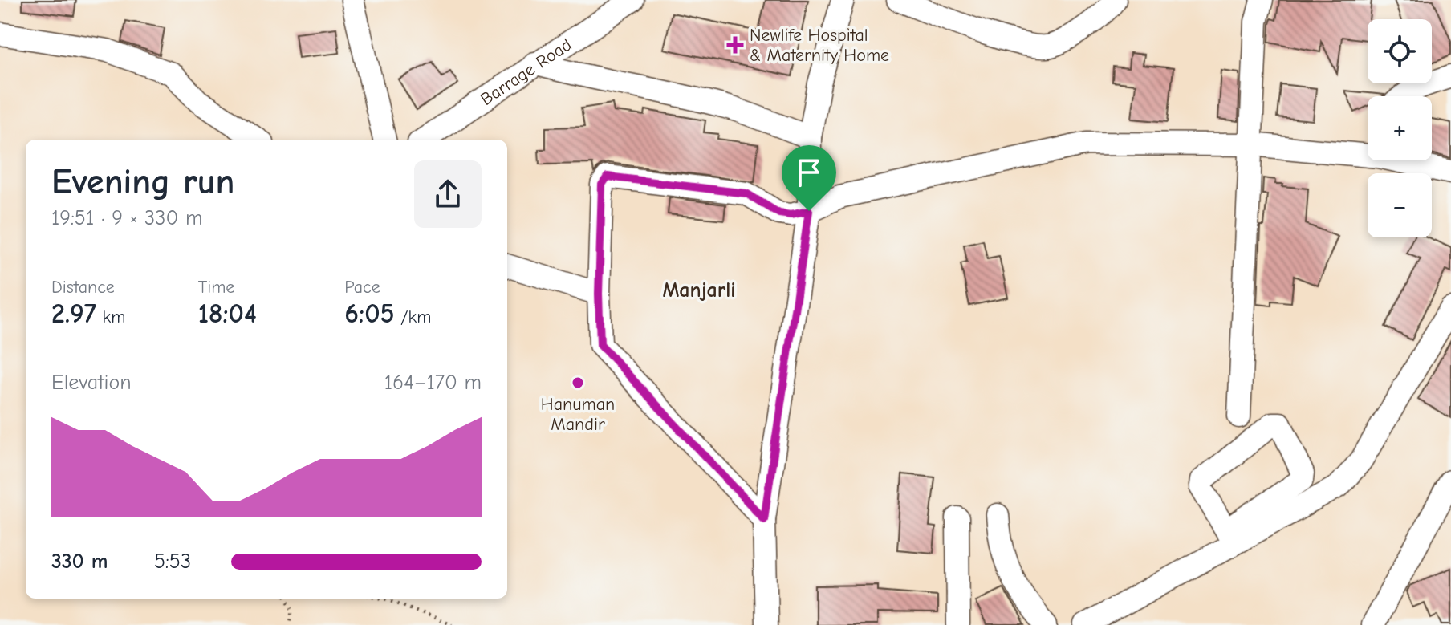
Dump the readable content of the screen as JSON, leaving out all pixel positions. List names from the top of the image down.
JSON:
{
  "streets": {
    "street": ["Barrage Road"]
  },
  "districts": ["Manjarli"],
  "places": {
    "health": ["Newlife Hospital & Maternity Home"],
    "other": ["Hanuman Mandir"]
  },
  "page": {
    "map_buttons": ["+", "−"],
    "heading": ["Evening run", "19:51 · 9 × 330 m"],
    "stats": [
      ["Distance", "2.97 km"],
      ["Time", "18:04"],
      ["Pace", "6:05 /km"]
    ],
    "chart": ["Elevation", "164–170 m"],
    "list": [
      {
        "name": "330 m",
        "note": "5:53"
      }
    ]
  }
}
